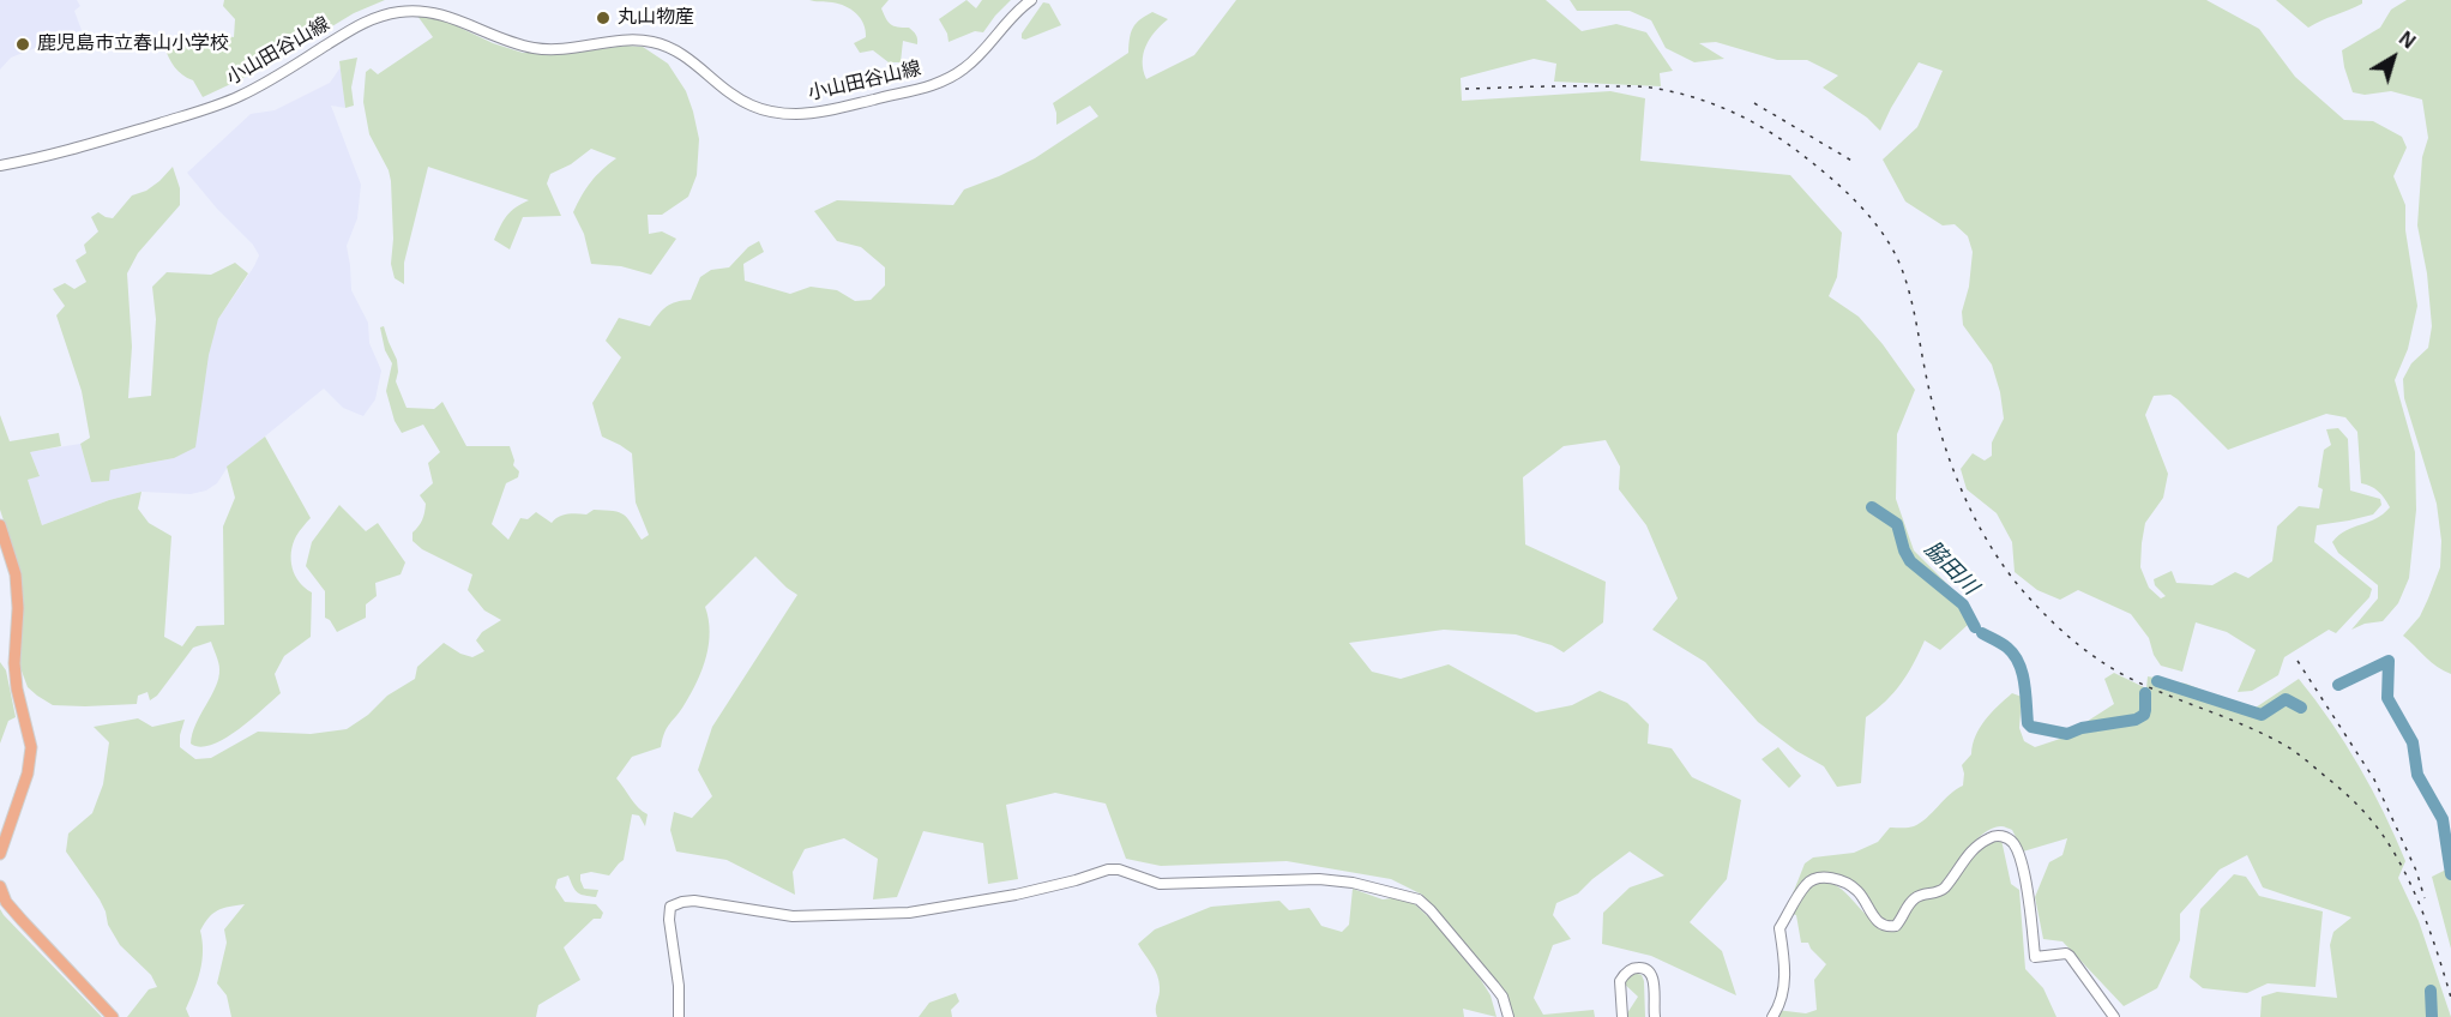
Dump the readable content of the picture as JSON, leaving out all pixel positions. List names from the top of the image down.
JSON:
{
  "streets": {
    "street": ["小山田谷山線"]
  },
  "water": ["脇田川"],
  "places": ["丸山物産", "鹿児島市立春山小学校"],
  "north": "top right"
}
